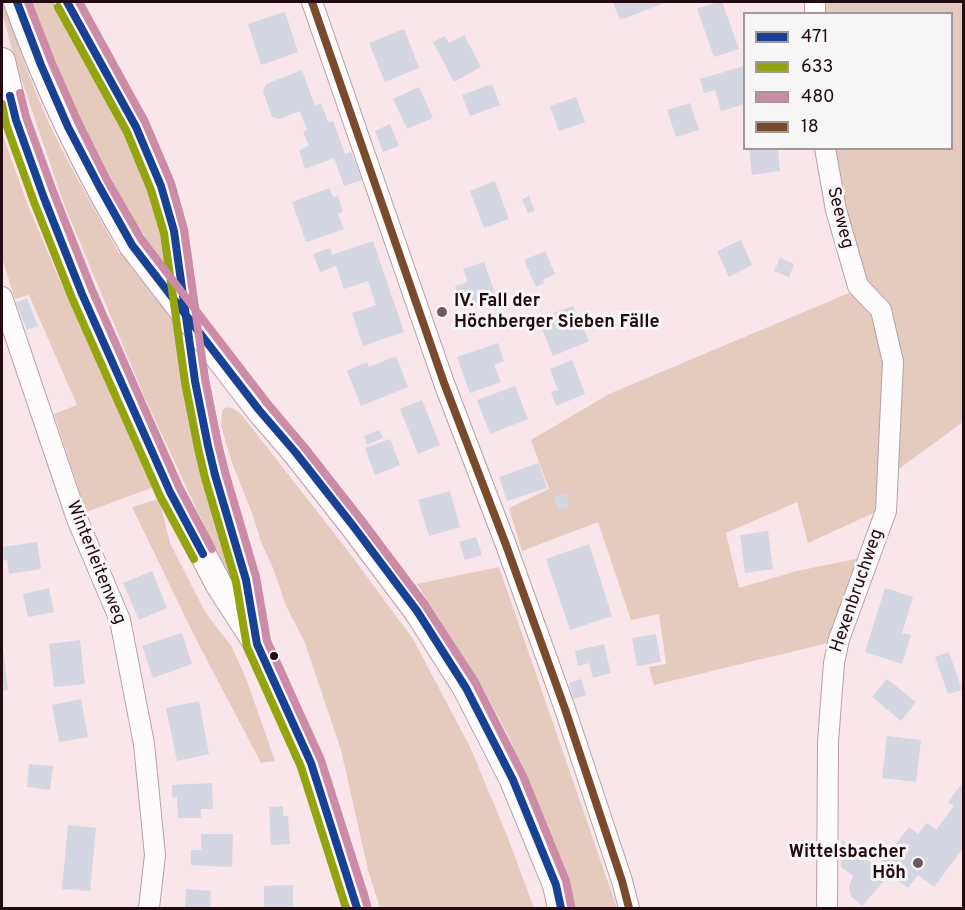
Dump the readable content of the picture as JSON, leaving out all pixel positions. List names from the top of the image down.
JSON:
{
  "streets": {
    "street": ["Seeweg", "Winterleitenweg", "Hexenbruchweg"]
  },
  "crossings": [
    ["Seeweg", "Hexenbruchweg"]
  ],
  "places": ["IV. Fall der Höchberger Sieben Fälle", "Wittelsbacher Höh"],
  "lines": [
    "transit line 471",
    "transit line 480",
    "transit line 18",
    "transit line 633"
  ],
  "legend": [
    "471",
    "633",
    "480",
    "18"
  ]
}
